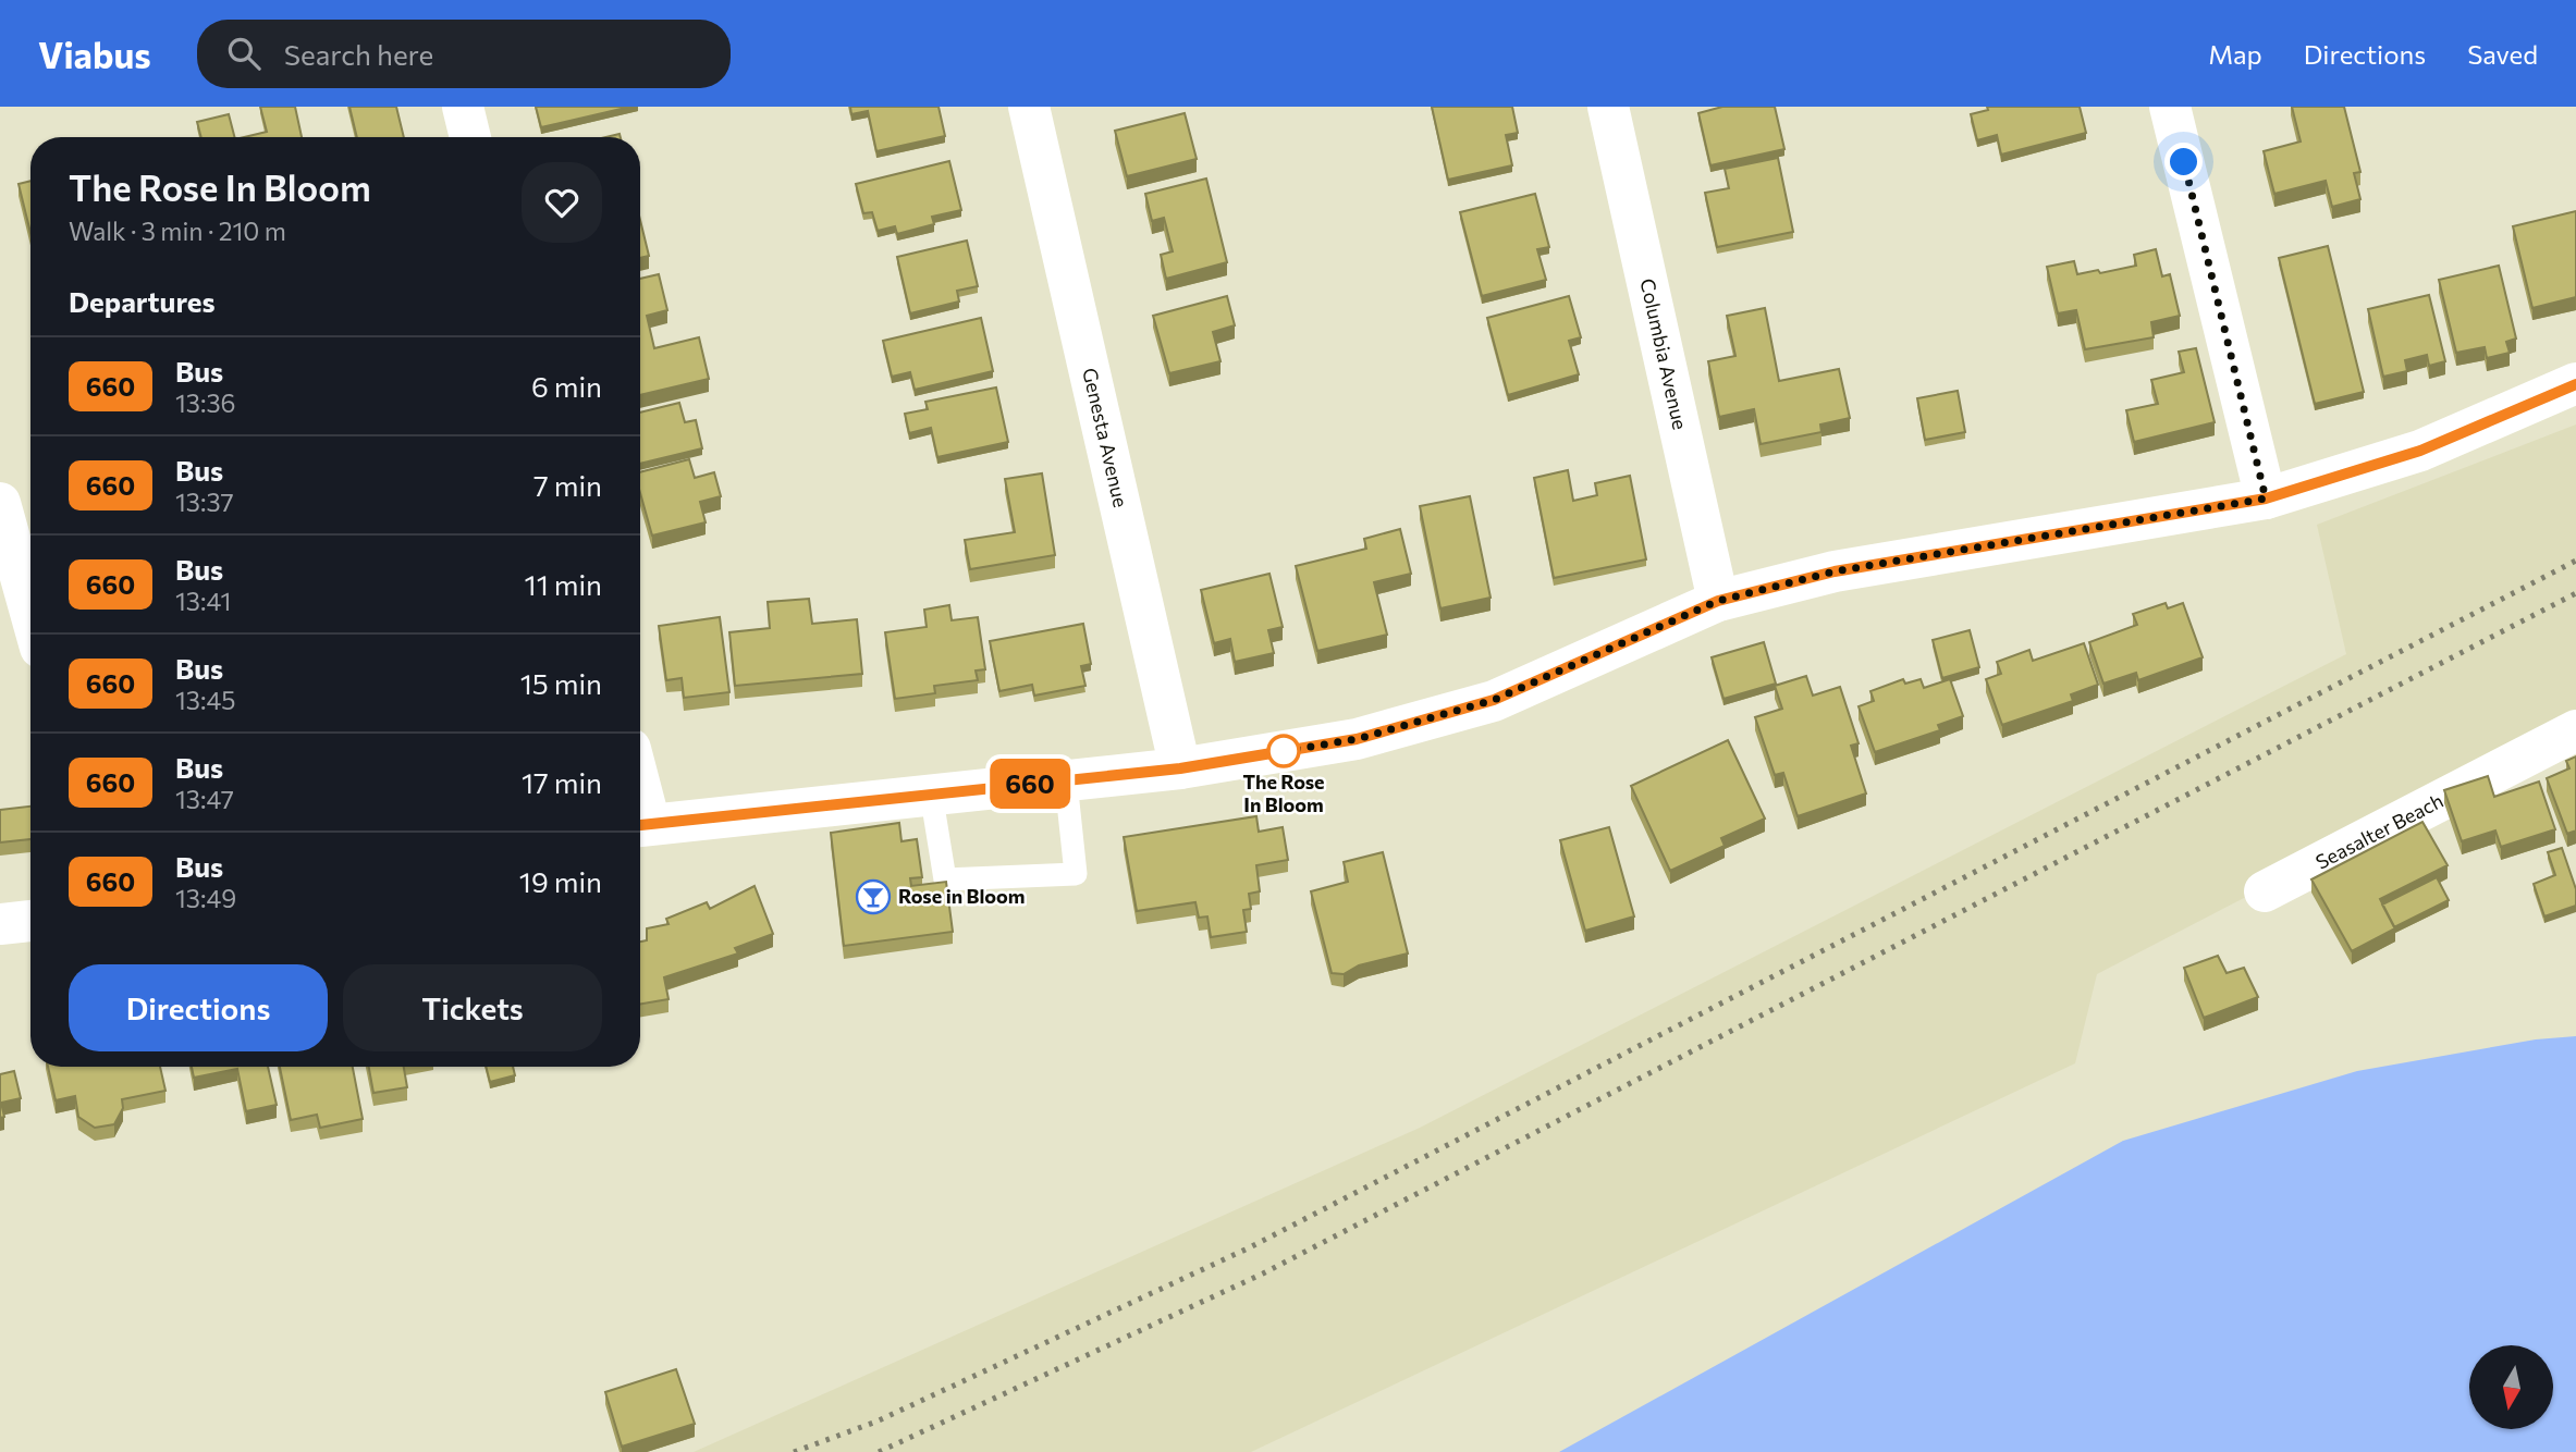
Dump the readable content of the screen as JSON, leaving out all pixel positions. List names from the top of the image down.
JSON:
{
  "streets": {
    "street": ["Columbia Avenue", "Genesta Avenue", "Seasalter Beach"]
  },
  "places": {
    "other": ["The Rose In Bloom"],
    "bar": ["Rose in Bloom"]
  },
  "lines": ["bus line 660"],
  "north": "bottom",
  "page": {
    "header": "Viabus",
    "search": "Search here",
    "nav": ["Map", "Directions", "Saved"],
    "on_map": "660",
    "heading": [
      ["The Rose In Bloom", "Walk · 3 min · 210 m"],
      "Departures"
    ],
    "list": [
      {
        "mark": "660",
        "name": "Bus",
        "note": "13:36",
        "value": "6 min"
      },
      {
        "mark": "660",
        "name": "Bus",
        "note": "13:37",
        "value": "7 min"
      },
      {
        "mark": "660",
        "name": "Bus",
        "note": "13:41",
        "value": "11 min"
      },
      {
        "mark": "660",
        "name": "Bus",
        "note": "13:45",
        "value": "15 min"
      },
      {
        "mark": "660",
        "name": "Bus",
        "note": "13:47",
        "value": "17 min"
      },
      {
        "mark": "660",
        "name": "Bus",
        "note": "13:49",
        "value": "19 min"
      }
    ],
    "buttons": ["Directions", "Tickets"]
  }
}
